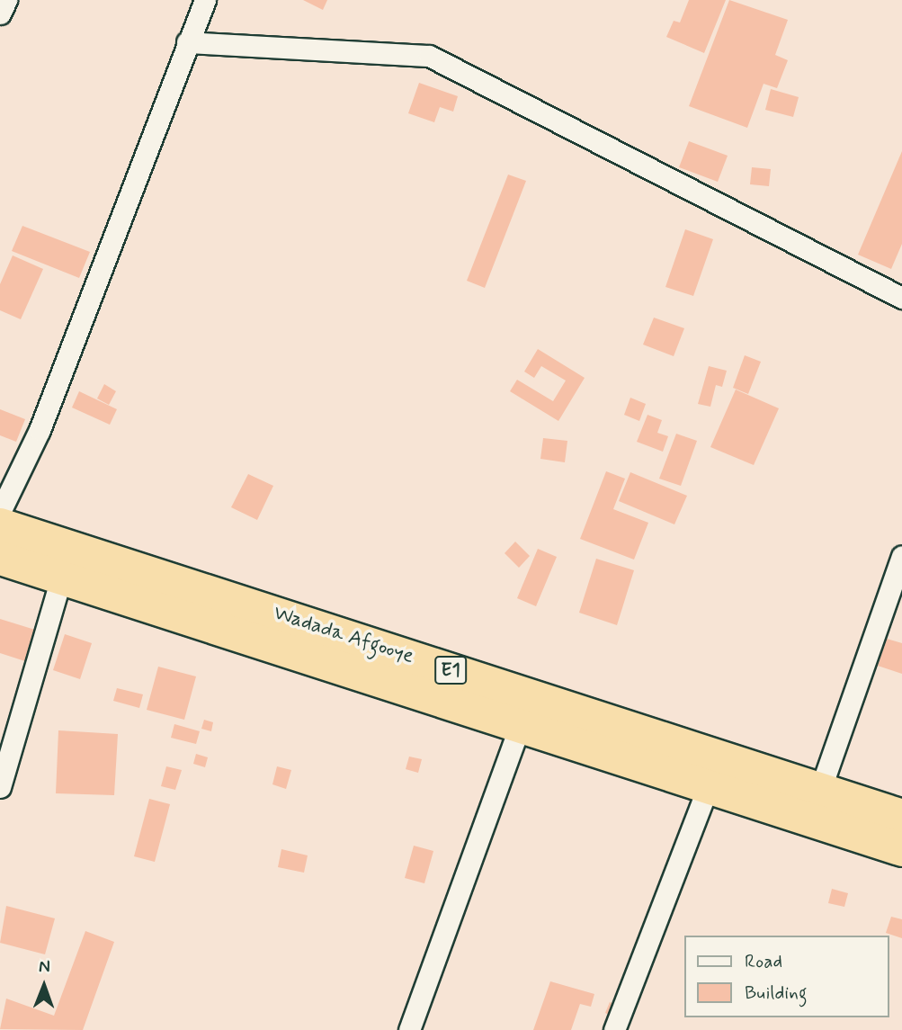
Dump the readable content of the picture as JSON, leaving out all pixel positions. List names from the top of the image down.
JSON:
{
  "streets": {
    "highway": ["Wadada Afgooye", "E1"]
  },
  "legend": ["Road", "Building"],
  "north": "top"
}
